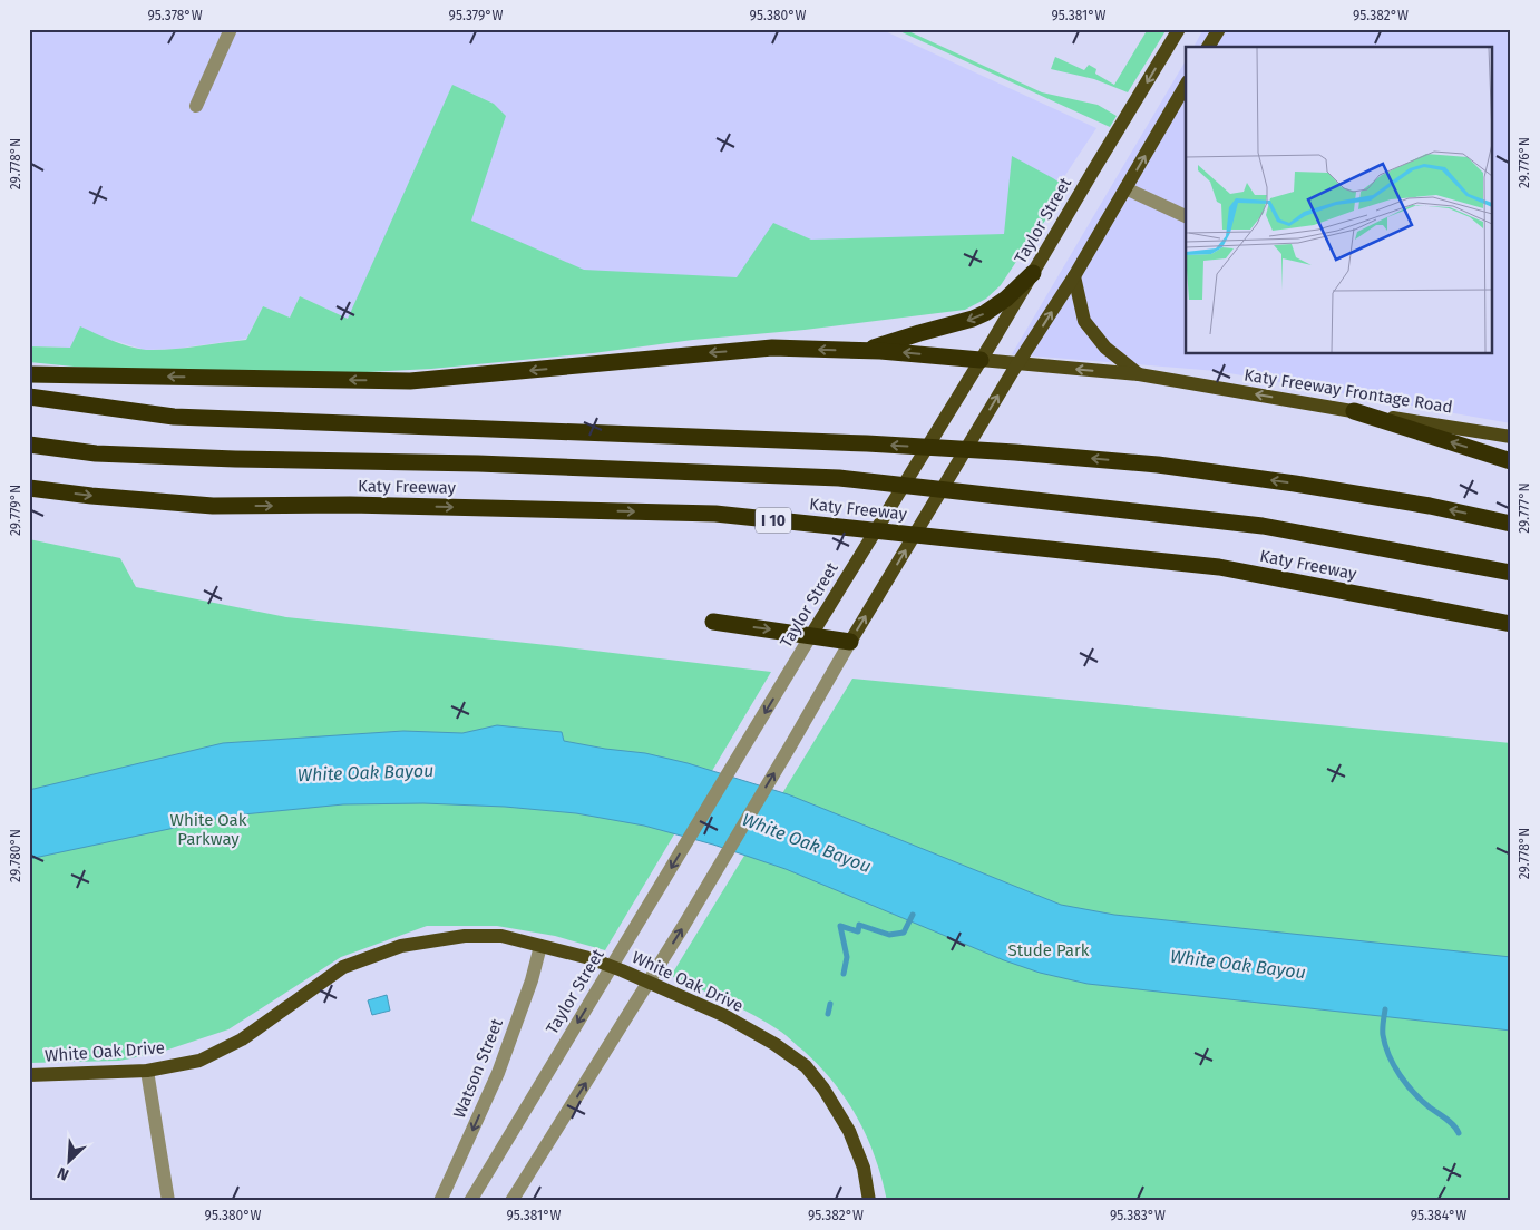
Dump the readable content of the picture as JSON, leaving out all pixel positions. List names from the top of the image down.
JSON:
{
  "streets": {
    "highway": ["Katy Freeway", "I 10"],
    "main road": ["Taylor Street", "Katy Freeway Frontage Road", "White Oak Drive"],
    "street": ["Watson Street"]
  },
  "crossings": [
    ["Taylor Street", "Katy Freeway Frontage Road"],
    ["White Oak Drive", "Watson Street"]
  ],
  "one_way": ["Taylor Street", "Katy Freeway Frontage Road"],
  "water": ["White Oak Bayou"],
  "parks": ["White Oak Parkway", "Stude Park"],
  "north": "bottom left",
  "coordinates": [
    "95.378°W",
    "95.379°W",
    "95.380°W",
    "95.381°W",
    "95.382°W",
    "29.776°N",
    "29.778°N",
    "29.777°N",
    "29.779°N",
    "29.780°N",
    "95.383°W",
    "95.384°W"
  ]
}
